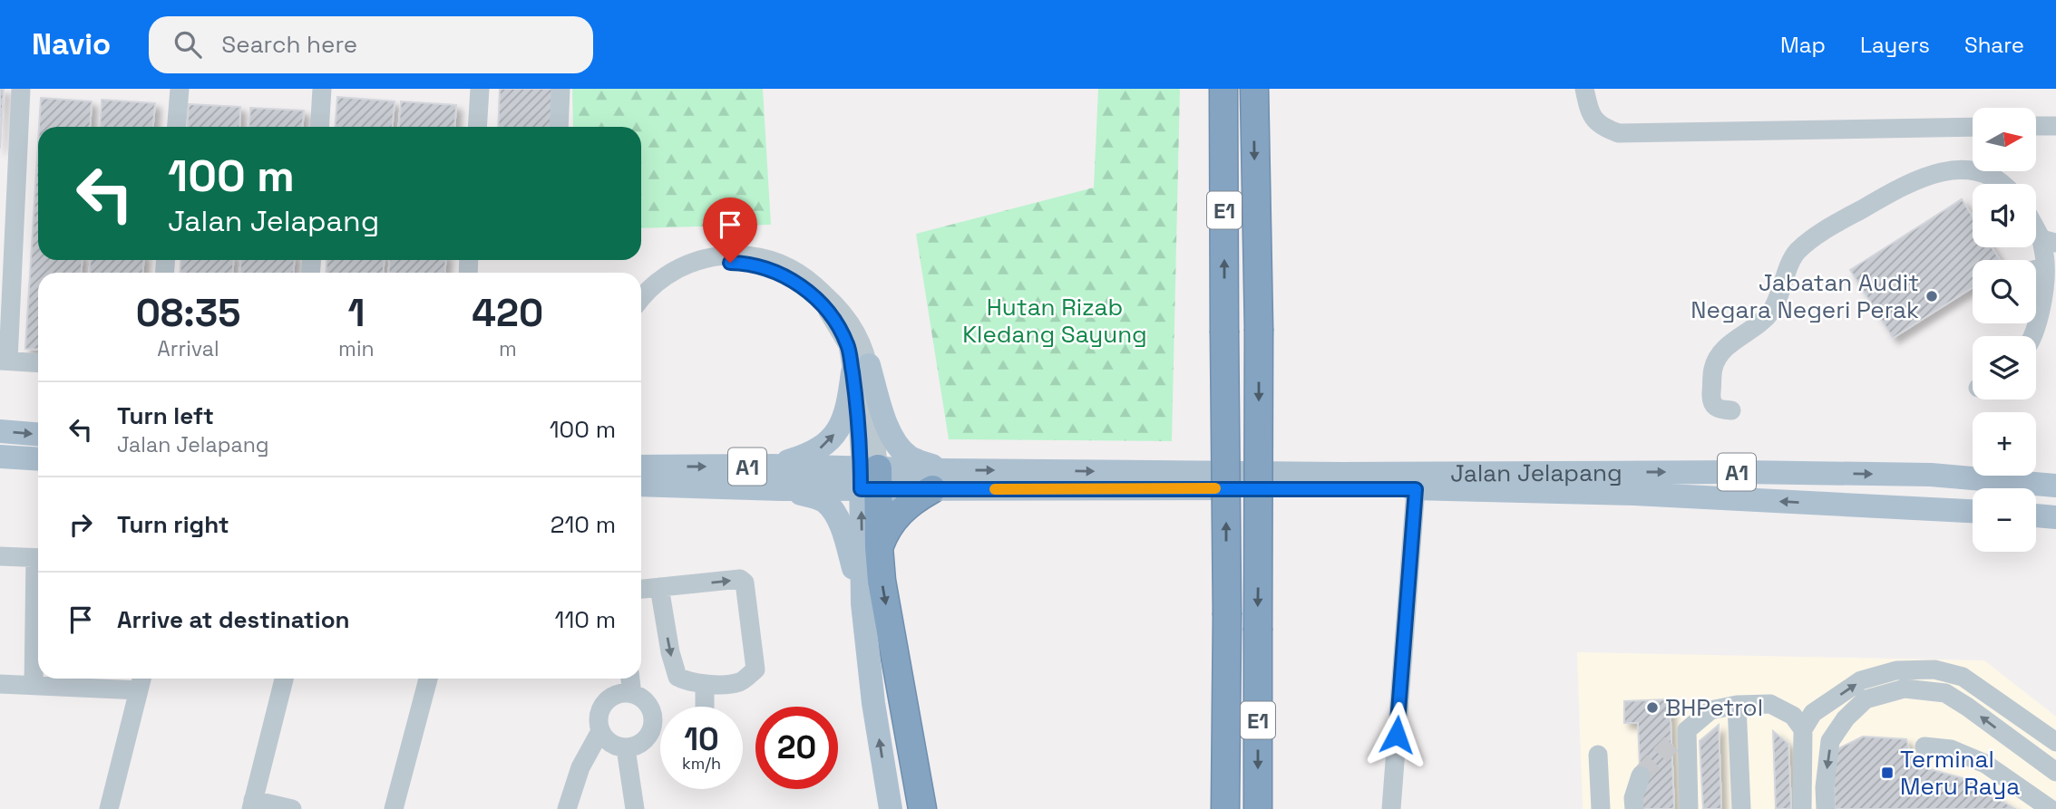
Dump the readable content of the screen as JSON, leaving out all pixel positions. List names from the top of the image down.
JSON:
{
  "streets": {
    "highway": ["E1"],
    "main road": ["A1", "Jalan Jelapang"]
  },
  "parks": ["Hutan Rizab Kledang Sayung"],
  "places": {
    "other": ["Jabatan Audit Negara Negeri Perak", "BHPetrol"],
    "transit": ["Terminal Meru Raya"]
  },
  "north": "right",
  "page": {
    "header": "Navio",
    "search": "Search here",
    "nav": ["Map", "Layers", "Share"],
    "map_buttons": ["+", "−"],
    "turn": ["100 m", "Jalan Jelapang"],
    "eta": [
      "08:35",
      "Arrival",
      "1",
      "min",
      "420",
      "m"
    ],
    "list": [
      {
        "name": "Turn left",
        "note": "Jalan Jelapang",
        "value": "100 m"
      },
      {
        "name": "Turn right",
        "value": "210 m"
      },
      {
        "name": "Arrive at destination",
        "value": "110 m"
      }
    ],
    "speed": "10 km/h",
    "limit": "20"
  }
}
